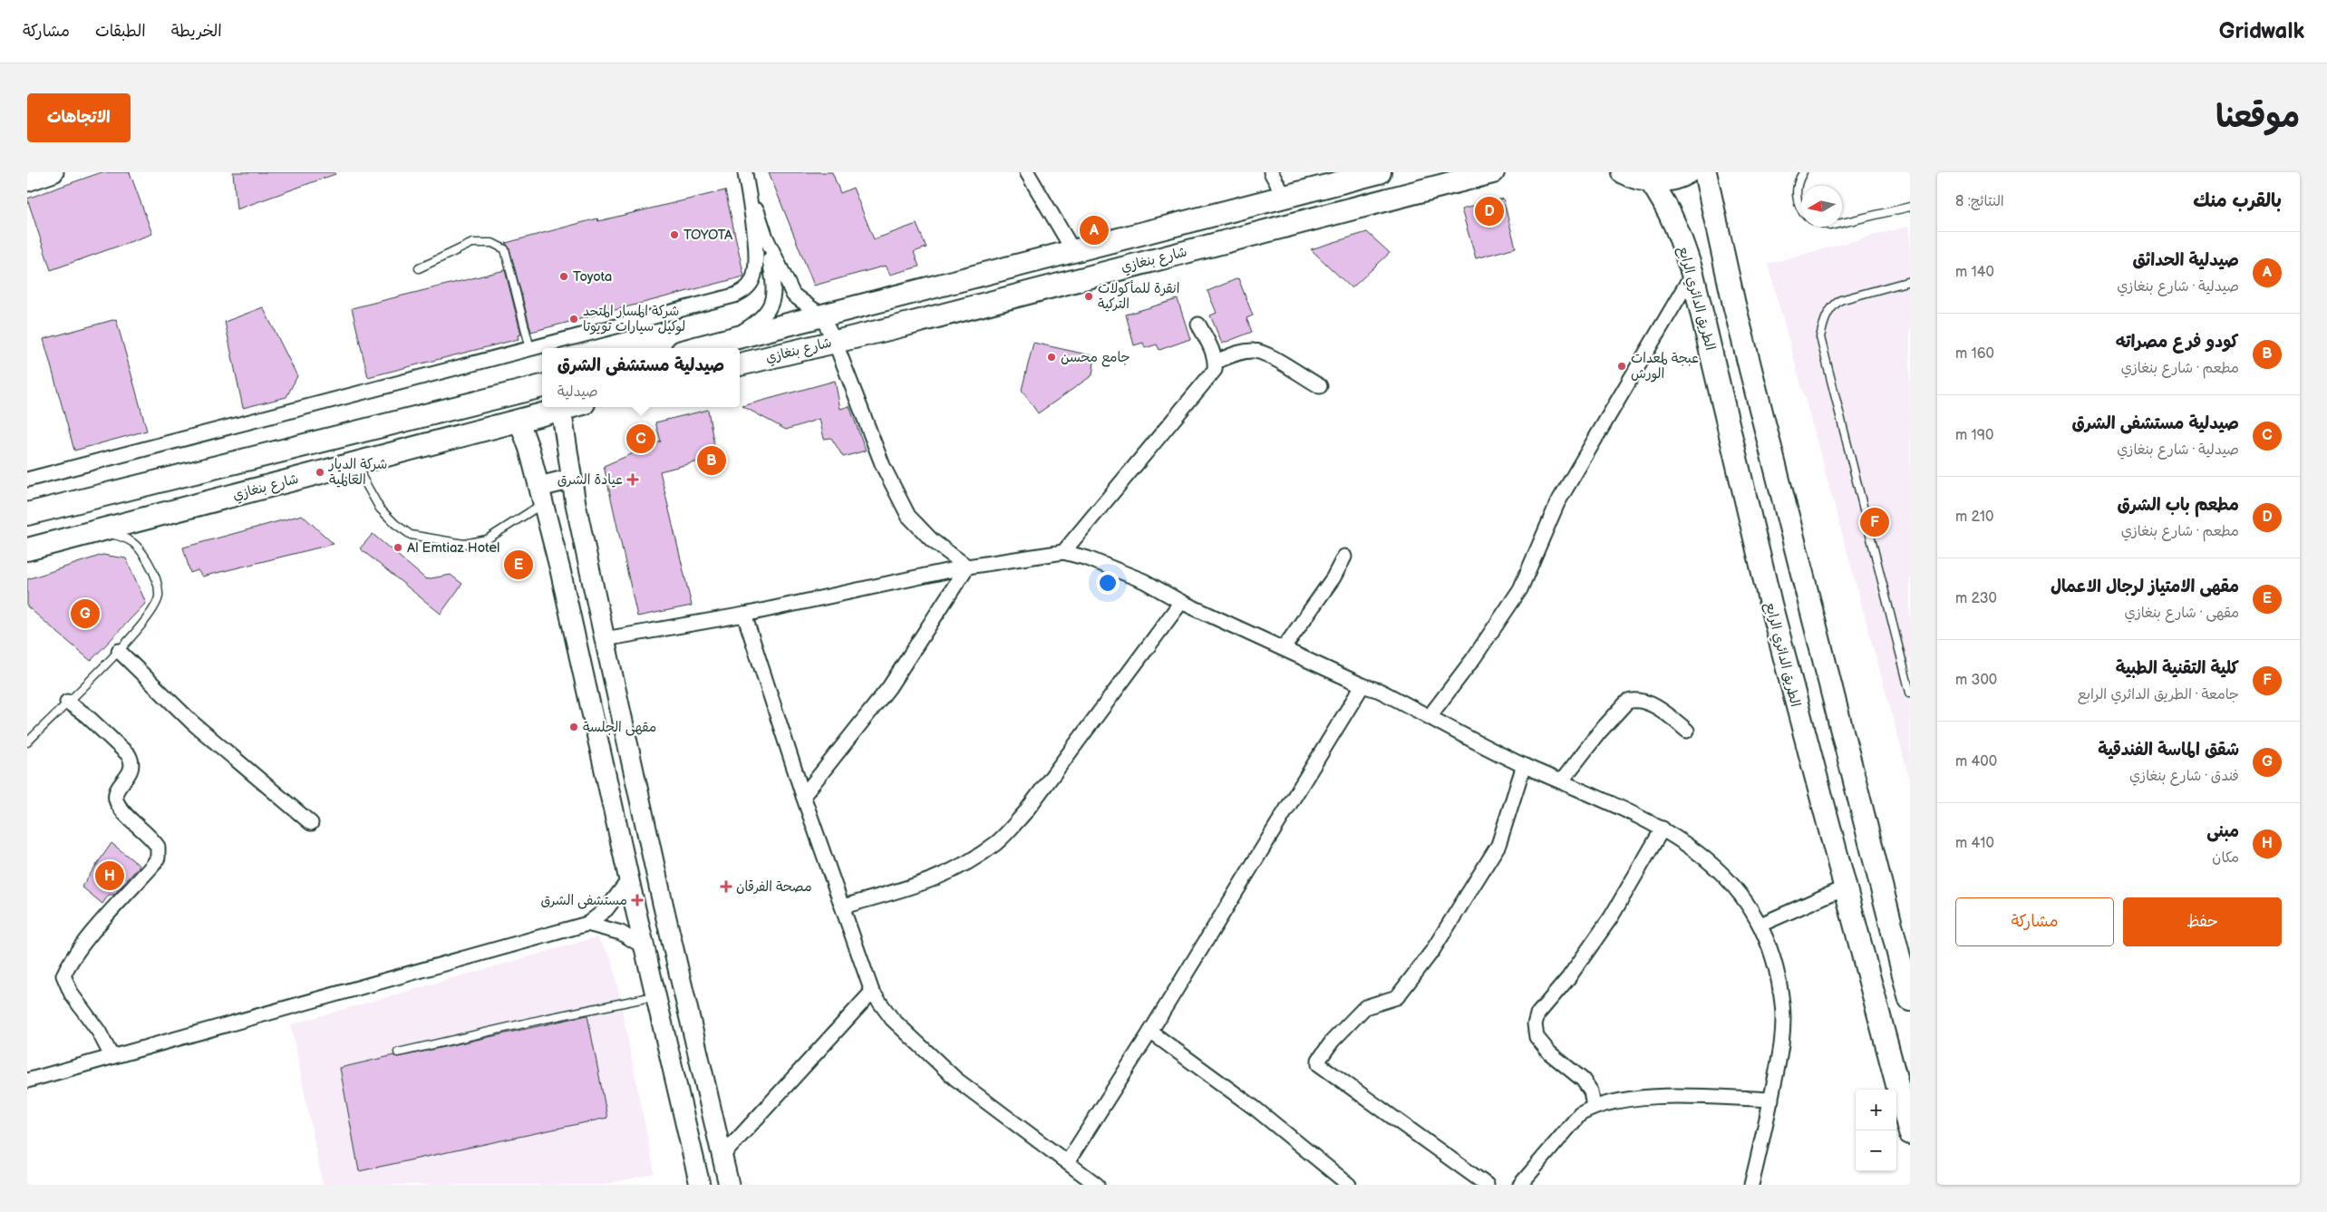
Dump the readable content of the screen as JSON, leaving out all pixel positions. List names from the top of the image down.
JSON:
{
  "streets": {
    "main road": ["شارع بنغازي", "الطريق الدائري الرابع"]
  },
  "places": {
    "other": [
      "TOYOTA",
      "Toyota",
      "انقرة للمأكولات التركية",
      "شركة المسار المتحد لوكيل سيارات تويوتا",
      "جامع محسن",
      "عبجة لمعدات الورش",
      "شركة الديار العالمية",
      "Al Emtiaz Hotel",
      "مقهى الجلسة"
    ],
    "health": ["عيادة الشرق", "مصحة الفرقان", "مستشفى الشرق"]
  },
  "north": "left",
  "page": {
    "header": "Gridwalk",
    "nav": ["الخريطة", "الطبقات", "مشاركة"],
    "title": "موقعنا",
    "buttons": [
      "الاتجاهات",
      ["حفظ", "مشاركة"]
    ],
    "heading": ["بالقرب منك", "النتائج: 8"],
    "pins": [
      "D",
      "A",
      "C",
      "B",
      "F",
      "E",
      "G",
      "H"
    ],
    "list": [
      {
        "mark": "A",
        "name": "صيدلية الحدائق",
        "note": "صيدلية · شارع بنغازي",
        "value": "140 m"
      },
      {
        "mark": "B",
        "name": "كودو فرع مصراته",
        "note": "مطعم · شارع بنغازي",
        "value": "160 m"
      },
      {
        "mark": "C",
        "name": "صيدلية مستشفى الشرق",
        "note": "صيدلية · شارع بنغازي",
        "value": "190 m"
      },
      {
        "mark": "D",
        "name": "مطعم باب الشرق",
        "note": "مطعم · شارع بنغازي",
        "value": "210 m"
      },
      {
        "mark": "E",
        "name": "مقهى الامتياز لرجال الاعمال",
        "note": "مقهى · شارع بنغازي",
        "value": "230 m"
      },
      {
        "mark": "F",
        "name": "كلية التقنية الطبية",
        "note": "جامعة · الطريق الدائري الرابع",
        "value": "300 m"
      },
      {
        "mark": "G",
        "name": "شقق الماسة الفندقية",
        "note": "فندق · شارع بنغازي",
        "value": "400 m"
      },
      {
        "mark": "H",
        "name": "مبنى",
        "note": "مكان",
        "value": "410 m"
      }
    ],
    "popup": ["صيدلية مستشفى الشرق", "صيدلية"],
    "map_buttons": ["+", "−"]
  }
}
